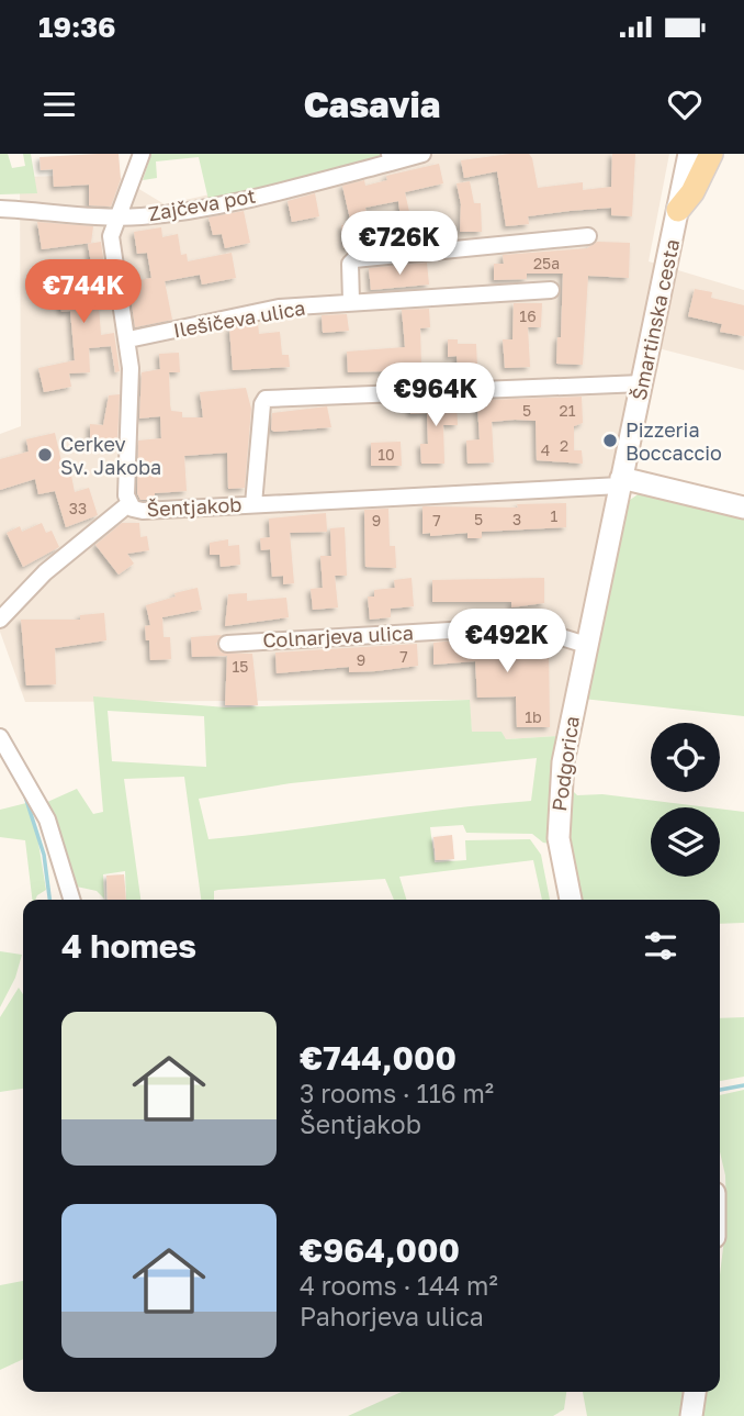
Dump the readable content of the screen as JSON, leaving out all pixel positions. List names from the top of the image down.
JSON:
{
  "streets": {
    "main road": ["Šmartinska cesta", "Podgorica"],
    "street": [
      "Zajčeva pot",
      "Ilešičeva ulica",
      "Šentjakob",
      "Colnarjeva ulica"
    ]
  },
  "crossings": [
    ["Zajčeva pot", "Šentjakob"],
    ["Ilešičeva ulica", "Šentjakob"],
    ["Šmartinska cesta", "Šentjakob"],
    ["Šmartinska cesta", "Podgorica"],
    ["Šentjakob", "Podgorica"],
    ["Colnarjeva ulica", "Podgorica"]
  ],
  "places": ["Pizzeria Boccaccio", "Cerkev Sv. Jakoba"],
  "house_numbers": [
    "25a",
    "16",
    "5",
    "21",
    "2",
    "4",
    "10",
    "33",
    "1",
    "5",
    "3",
    "9",
    "7",
    "7",
    "9",
    "15",
    "1b"
  ],
  "page": {
    "status": "19:36",
    "header": "Casavia",
    "price": [
      "€726K",
      "€744K",
      "€964K",
      "€492K"
    ],
    "heading": "4 homes",
    "list": [
      {
        "name": "€744,000",
        "note": "3 rooms · 116 m² · Šentjakob"
      },
      {
        "name": "€964,000",
        "note": "4 rooms · 144 m² · Pahorjeva ulica"
      }
    ]
  }
}
